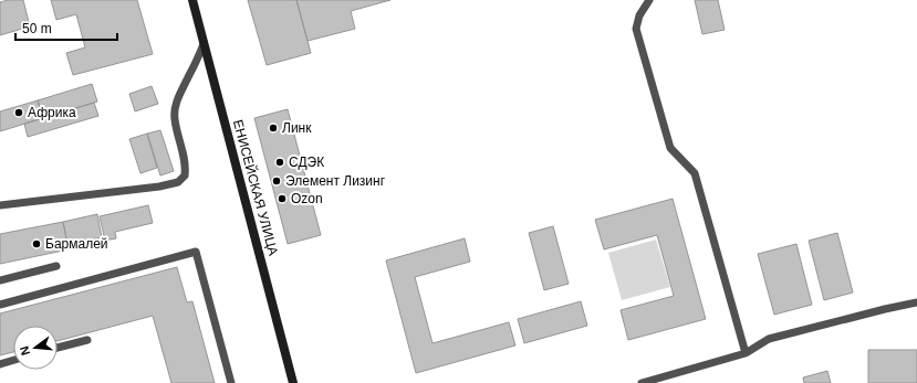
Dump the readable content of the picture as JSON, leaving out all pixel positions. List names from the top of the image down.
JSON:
{
  "streets": {
    "street": ["ЕНИСЕЙСКАЯ УЛИЦА"]
  },
  "places": [
    "Африка",
    "Линк",
    "СДЭК",
    "Элемент Лизинг",
    "Ozon",
    "Бармалей"
  ],
  "scale_bar": "50 m",
  "north": "left"
}
